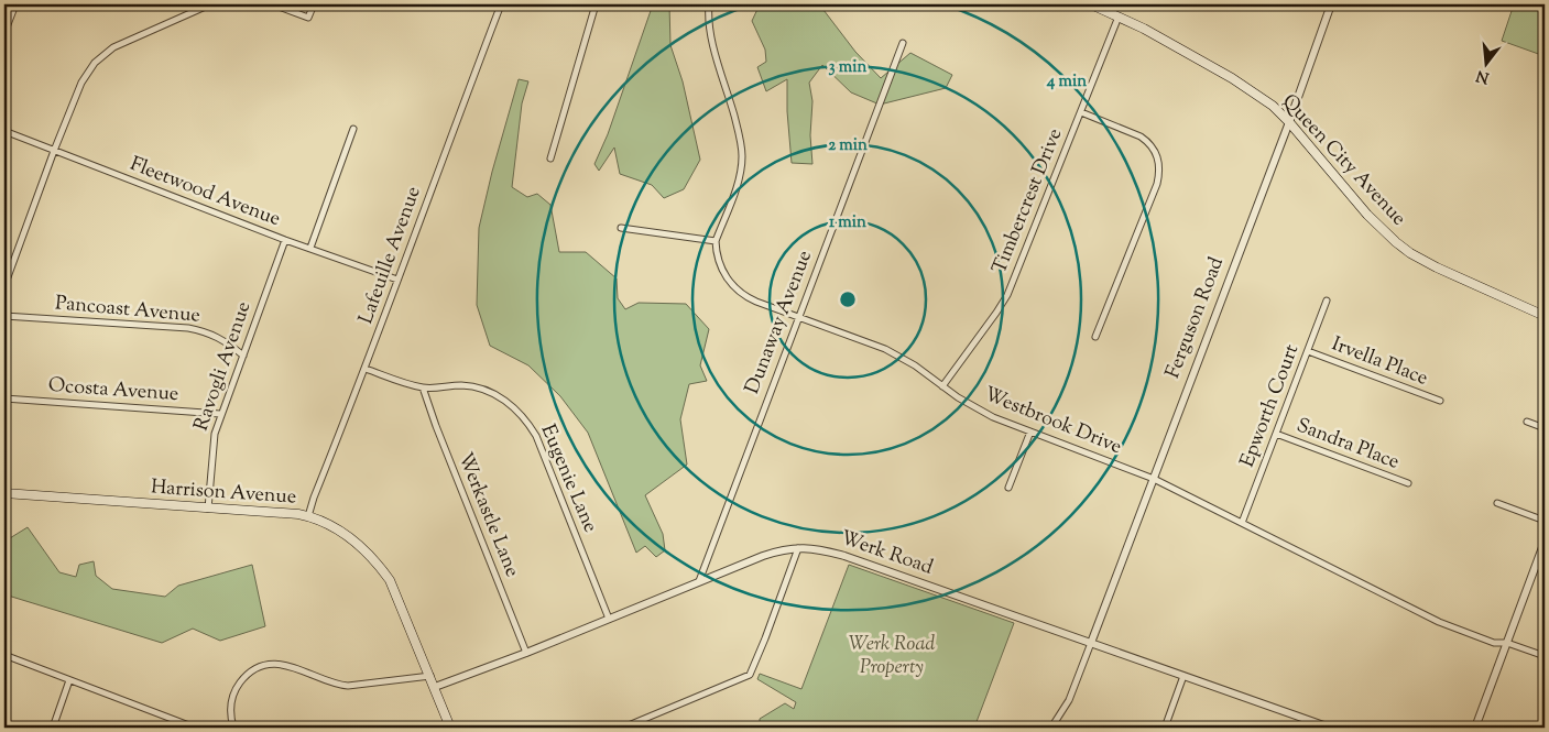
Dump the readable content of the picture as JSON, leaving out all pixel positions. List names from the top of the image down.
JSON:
{
  "streets": {
    "main road": ["Queen City Avenue", "Harrison Avenue"],
    "street": [
      "Fleetwood Avenue",
      "Timbercrest Drive",
      "Lafeuille Avenue",
      "Pancoast Avenue",
      "Ferguson Road",
      "Dunaway Avenue",
      "Irvella Place",
      "Ravogli Avenue",
      "Ocosta Avenue",
      "Epworth Court",
      "Westbrook Drive",
      "Sandra Place",
      "Eugenie Lane",
      "Werkastle Lane",
      "Werk Road"
    ]
  },
  "crossings": [
    ["Queen City Avenue", "Timbercrest Drive"],
    ["Queen City Avenue", "Ferguson Road"],
    ["Fleetwood Avenue", "Lafeuille Avenue"],
    ["Fleetwood Avenue", "Ravogli Avenue"],
    ["Timbercrest Drive", "Westbrook Drive"],
    ["Lafeuille Avenue", "Eugenie Lane"],
    ["Lafeuille Avenue", "Harrison Avenue"],
    ["Pancoast Avenue", "Ravogli Avenue"],
    ["Ferguson Road", "Westbrook Drive"],
    ["Ferguson Road", "Werk Road"],
    ["Dunaway Avenue", "Westbrook Drive"],
    ["Dunaway Avenue", "Werk Road"],
    ["Irvella Place", "Epworth Court"],
    ["Ravogli Avenue", "Ocosta Avenue"],
    ["Ravogli Avenue", "Harrison Avenue"],
    ["Epworth Court", "Westbrook Drive"],
    ["Epworth Court", "Sandra Place"],
    ["Eugenie Lane", "Werkastle Lane"],
    ["Eugenie Lane", "Werk Road"],
    ["Harrison Avenue", "Werk Road"],
    ["Werkastle Lane", "Werk Road"]
  ],
  "parks": ["Werk Road Property"],
  "north": "bottom",
  "rings": [
    "3 min",
    "4 min",
    "2 min",
    "1 min"
  ]
}
